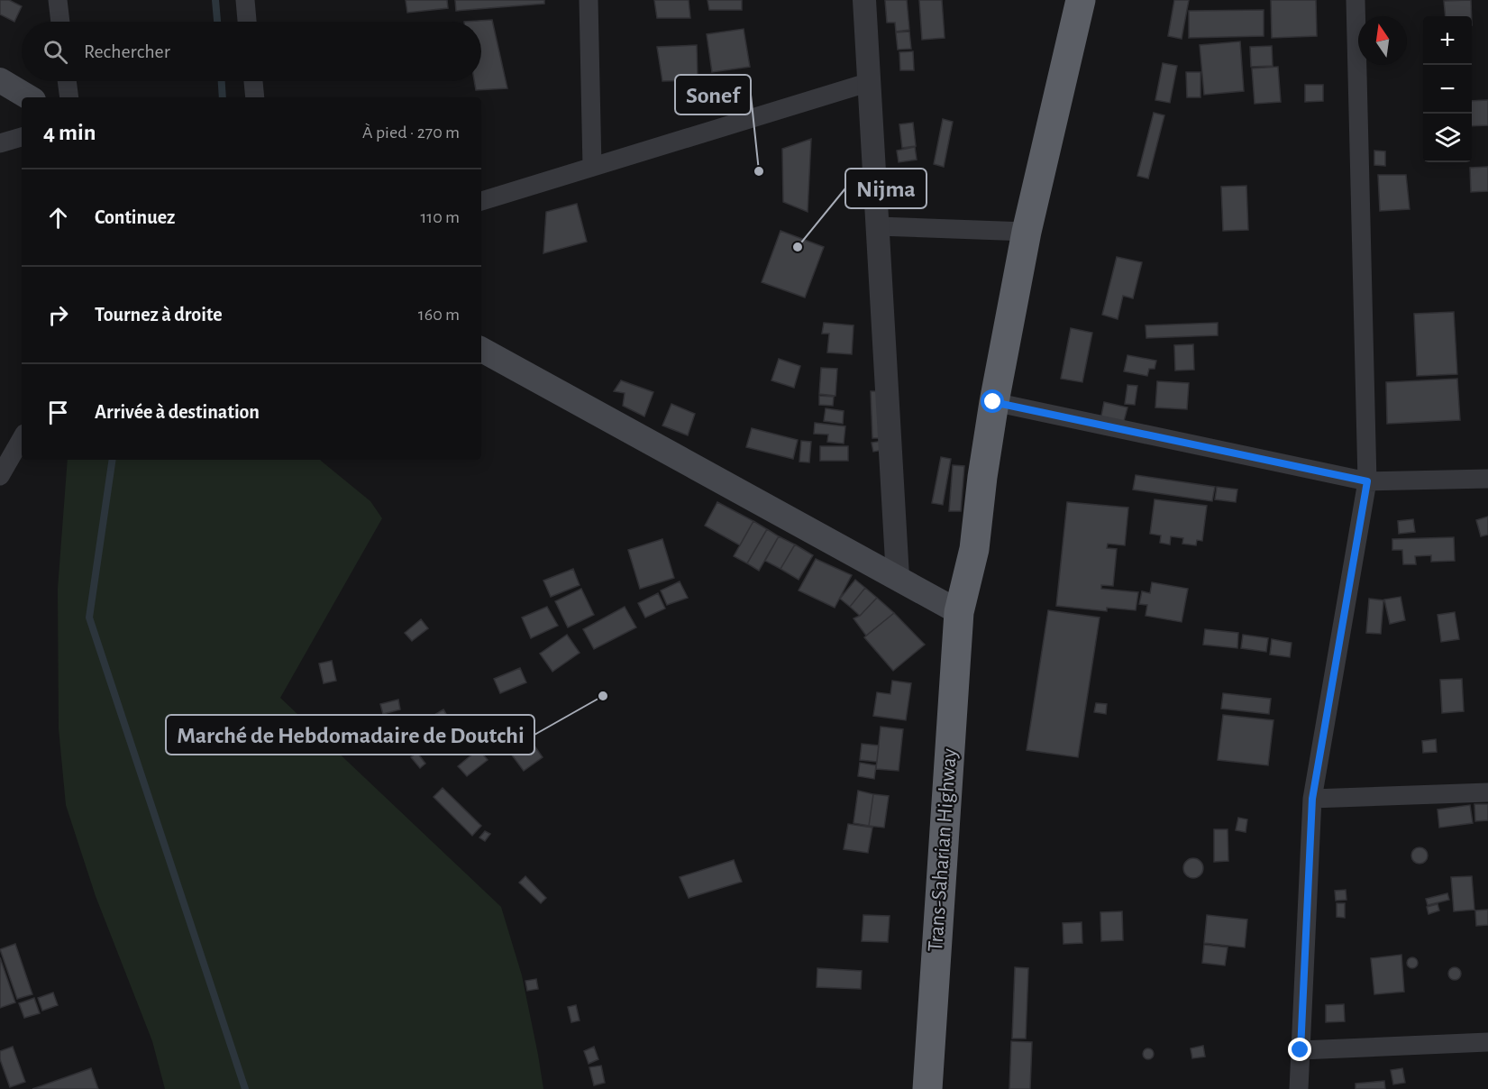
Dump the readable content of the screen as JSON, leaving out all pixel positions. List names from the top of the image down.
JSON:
{
  "streets": {
    "highway": ["Trans-Saharian Highway"]
  },
  "places": ["Sonef", "Nijma", "Marché de Hebdomadaire de Doutchi"],
  "north": "top",
  "page": {
    "map_buttons": ["+", "−"],
    "search": "Rechercher",
    "heading": ["4 min", "À pied · 270 m"],
    "list": [
      ["Continuez", "110 m"],
      ["Tournez à droite", "160 m"],
      "Arrivée à destination"
    ]
  }
}
